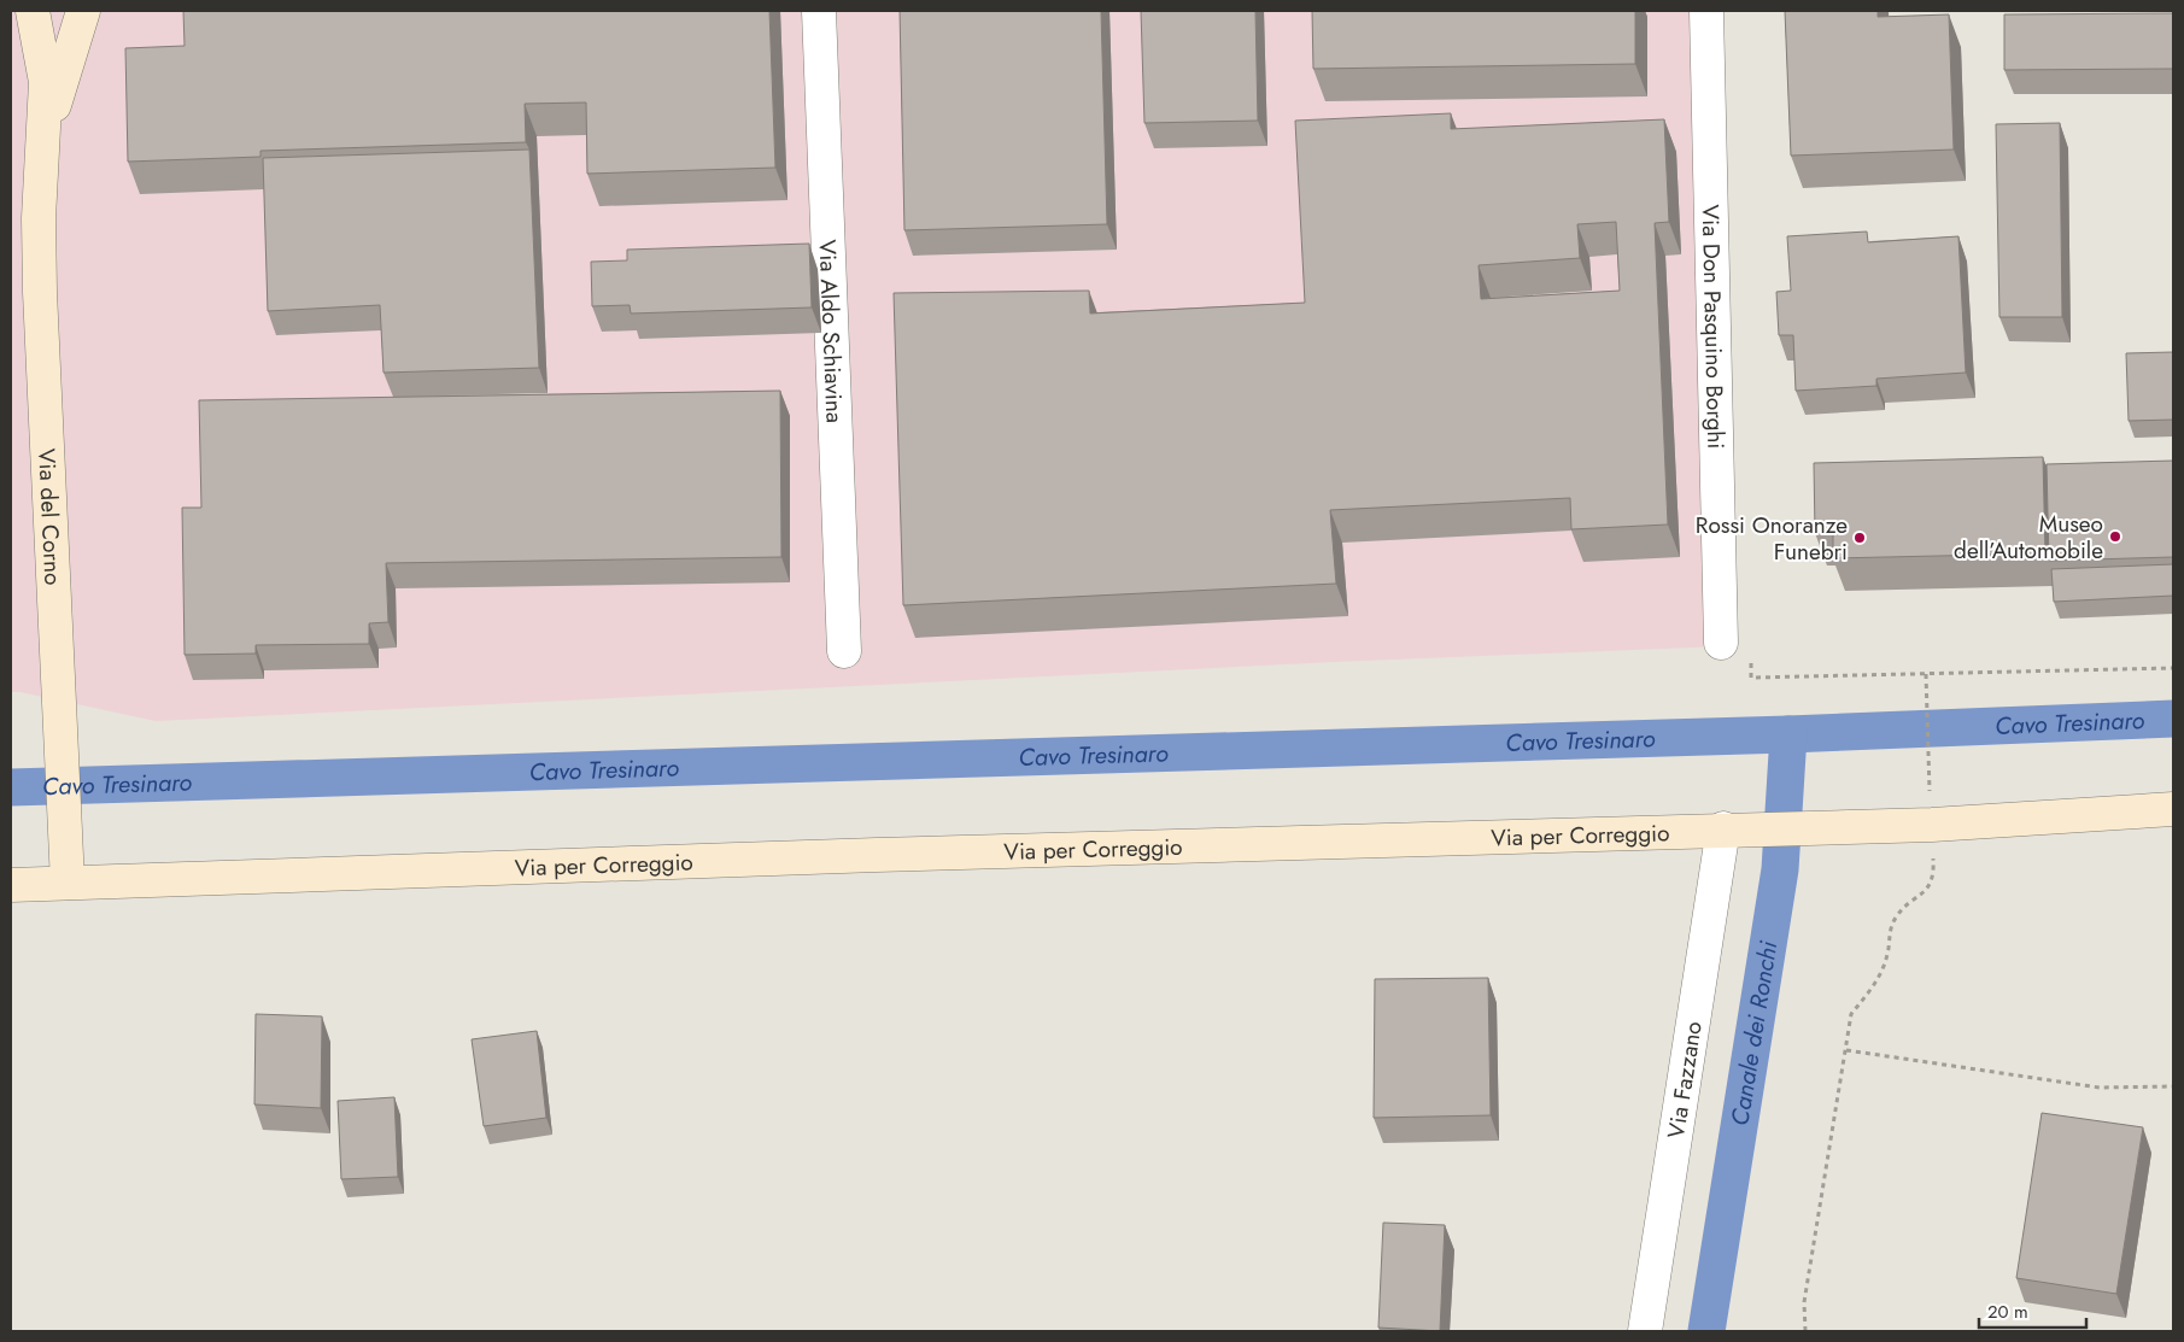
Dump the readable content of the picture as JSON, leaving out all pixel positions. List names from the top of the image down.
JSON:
{
  "streets": {
    "street": [
      "Via Don Pasquino Borghi",
      "Via Aldo Schiavina",
      "Via del Corno",
      "Via per Correggio",
      "Via Fazzano"
    ]
  },
  "crossings": [
    ["Via del Corno", "Via per Correggio"],
    ["Via per Correggio", "Via Fazzano"]
  ],
  "water": ["Cavo Tresinaro", "Canale dei Ronchi"],
  "places": ["Museo dell’Automobile", "Rossi Onoranze Funebri"],
  "scale_bar": "20 m"
}
